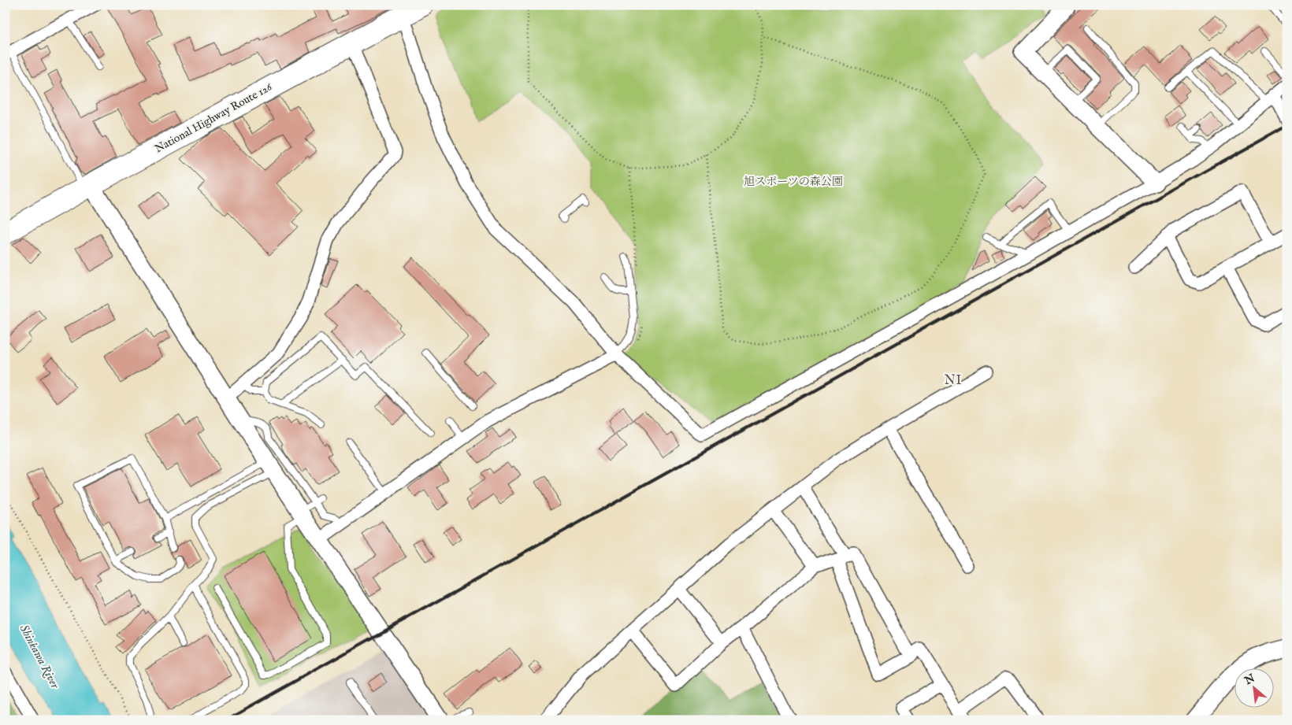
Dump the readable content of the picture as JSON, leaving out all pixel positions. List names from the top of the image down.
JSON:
{
  "streets": {
    "highway": ["National Highway Route 126"]
  },
  "districts": ["NI"],
  "water": ["Shinkawa River"],
  "parks": ["旭スポーツの森公園"],
  "north": "top left"
}
